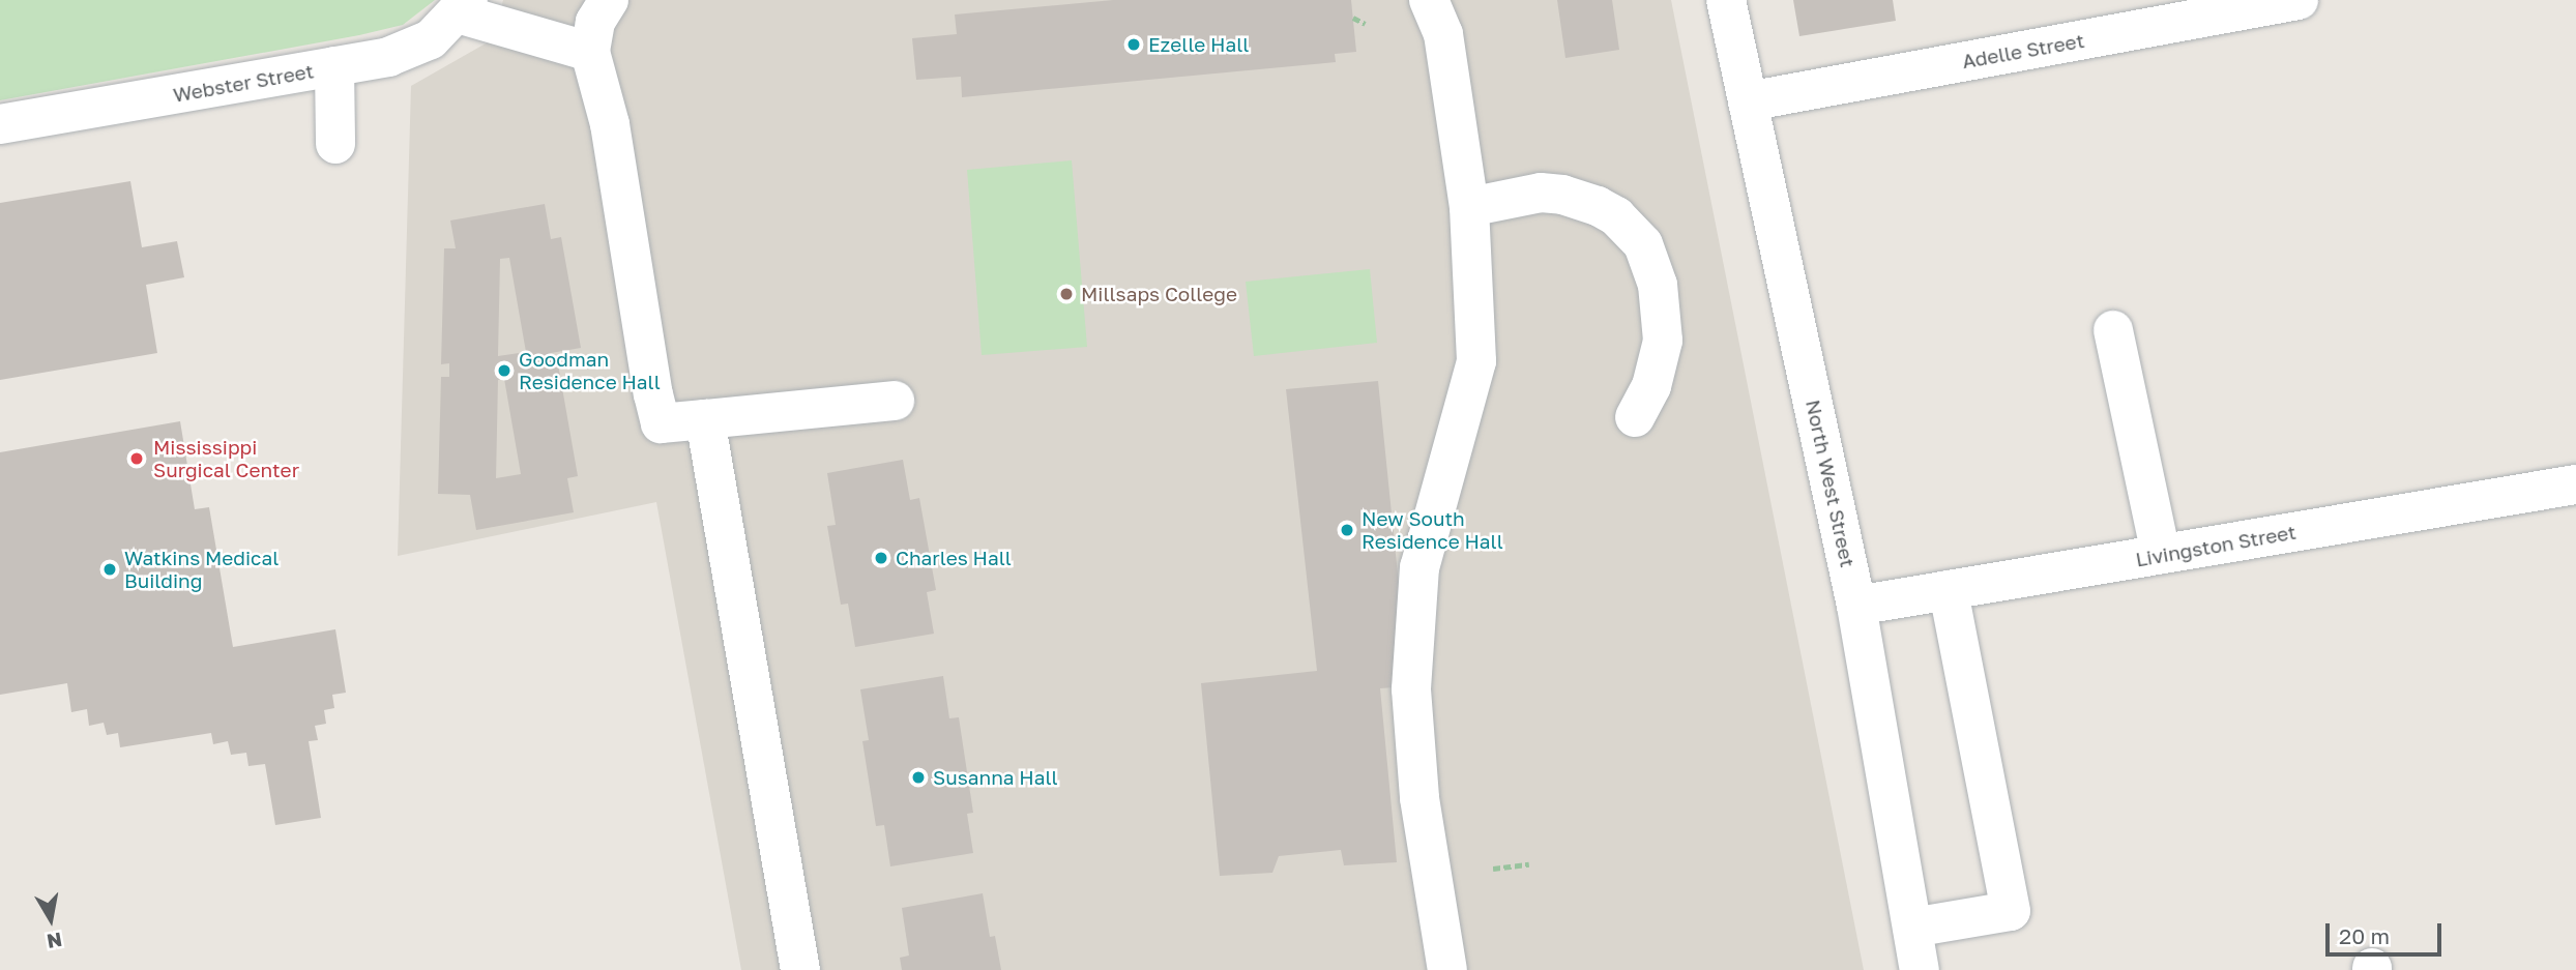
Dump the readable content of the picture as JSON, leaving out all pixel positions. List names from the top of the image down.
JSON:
{
  "streets": {
    "street": [
      "Adelle Street",
      "Webster Street",
      "North West Street",
      "Livingston Street"
    ]
  },
  "crossings": [
    ["Adelle Street", "North West Street"],
    ["North West Street", "Livingston Street"]
  ],
  "places": [
    "Ezelle Hall",
    "Millsaps College",
    "Goodman Residence Hall",
    "Mississippi Surgical Center",
    "New South Residence Hall",
    "Charles Hall",
    "Watkins Medical Building",
    "Susanna Hall"
  ],
  "scale_bar": "20 m",
  "north": "bottom"
}
